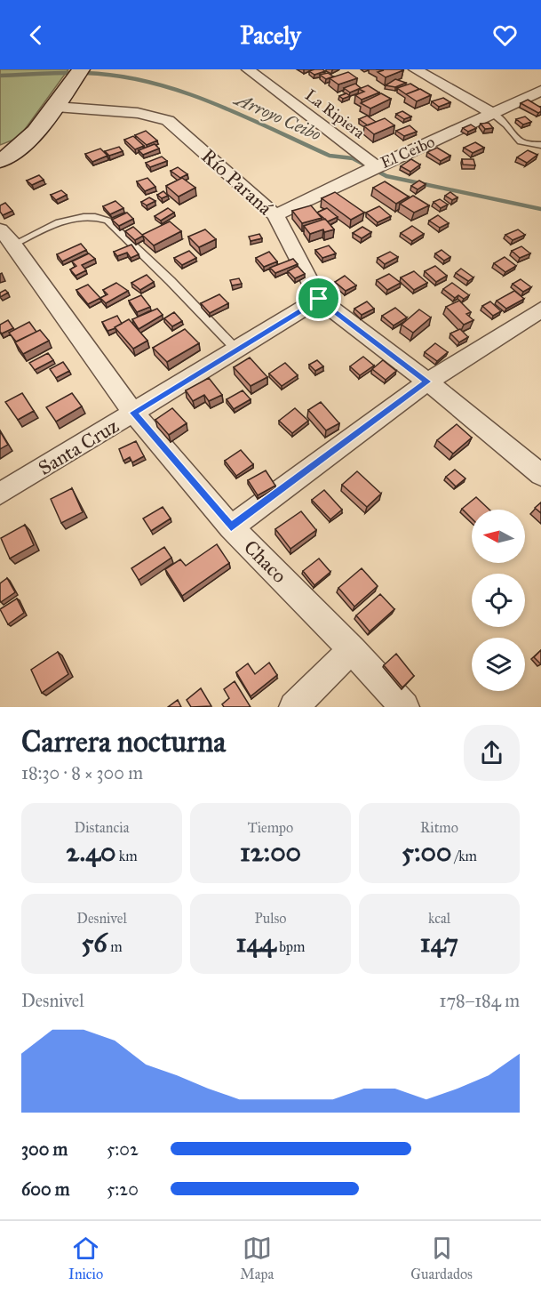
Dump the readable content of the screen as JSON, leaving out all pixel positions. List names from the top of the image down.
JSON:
{
  "streets": {
    "street": [
      "La Ripiera",
      "El Ceibo",
      "Río Paraná",
      "Santa Cruz",
      "Chaco"
    ]
  },
  "crossings": [
    ["La Ripiera", "El Ceibo"],
    ["El Ceibo", "Río Paraná"],
    ["Río Paraná", "Santa Cruz"],
    ["Santa Cruz", "Chaco"]
  ],
  "water": ["Arroyo Ceibo"],
  "north": "left",
  "page": {
    "header": "Pacely",
    "heading": ["Carrera nocturna", "18:30 · 8 × 300 m"],
    "stats": [
      ["Distancia", "2.40 km"],
      ["Tiempo", "12:00"],
      ["Ritmo", "5:00 /km"],
      ["Desnivel", "56 m"],
      ["Pulso", "144 bpm"],
      ["kcal", "147"]
    ],
    "chart": ["Desnivel", "178–184 m"],
    "list": [
      {
        "name": "300 m",
        "note": "5:02"
      },
      {
        "name": "600 m",
        "note": "5:20"
      }
    ],
    "tabs": ["Inicio", "Mapa", "Guardados"]
  }
}
